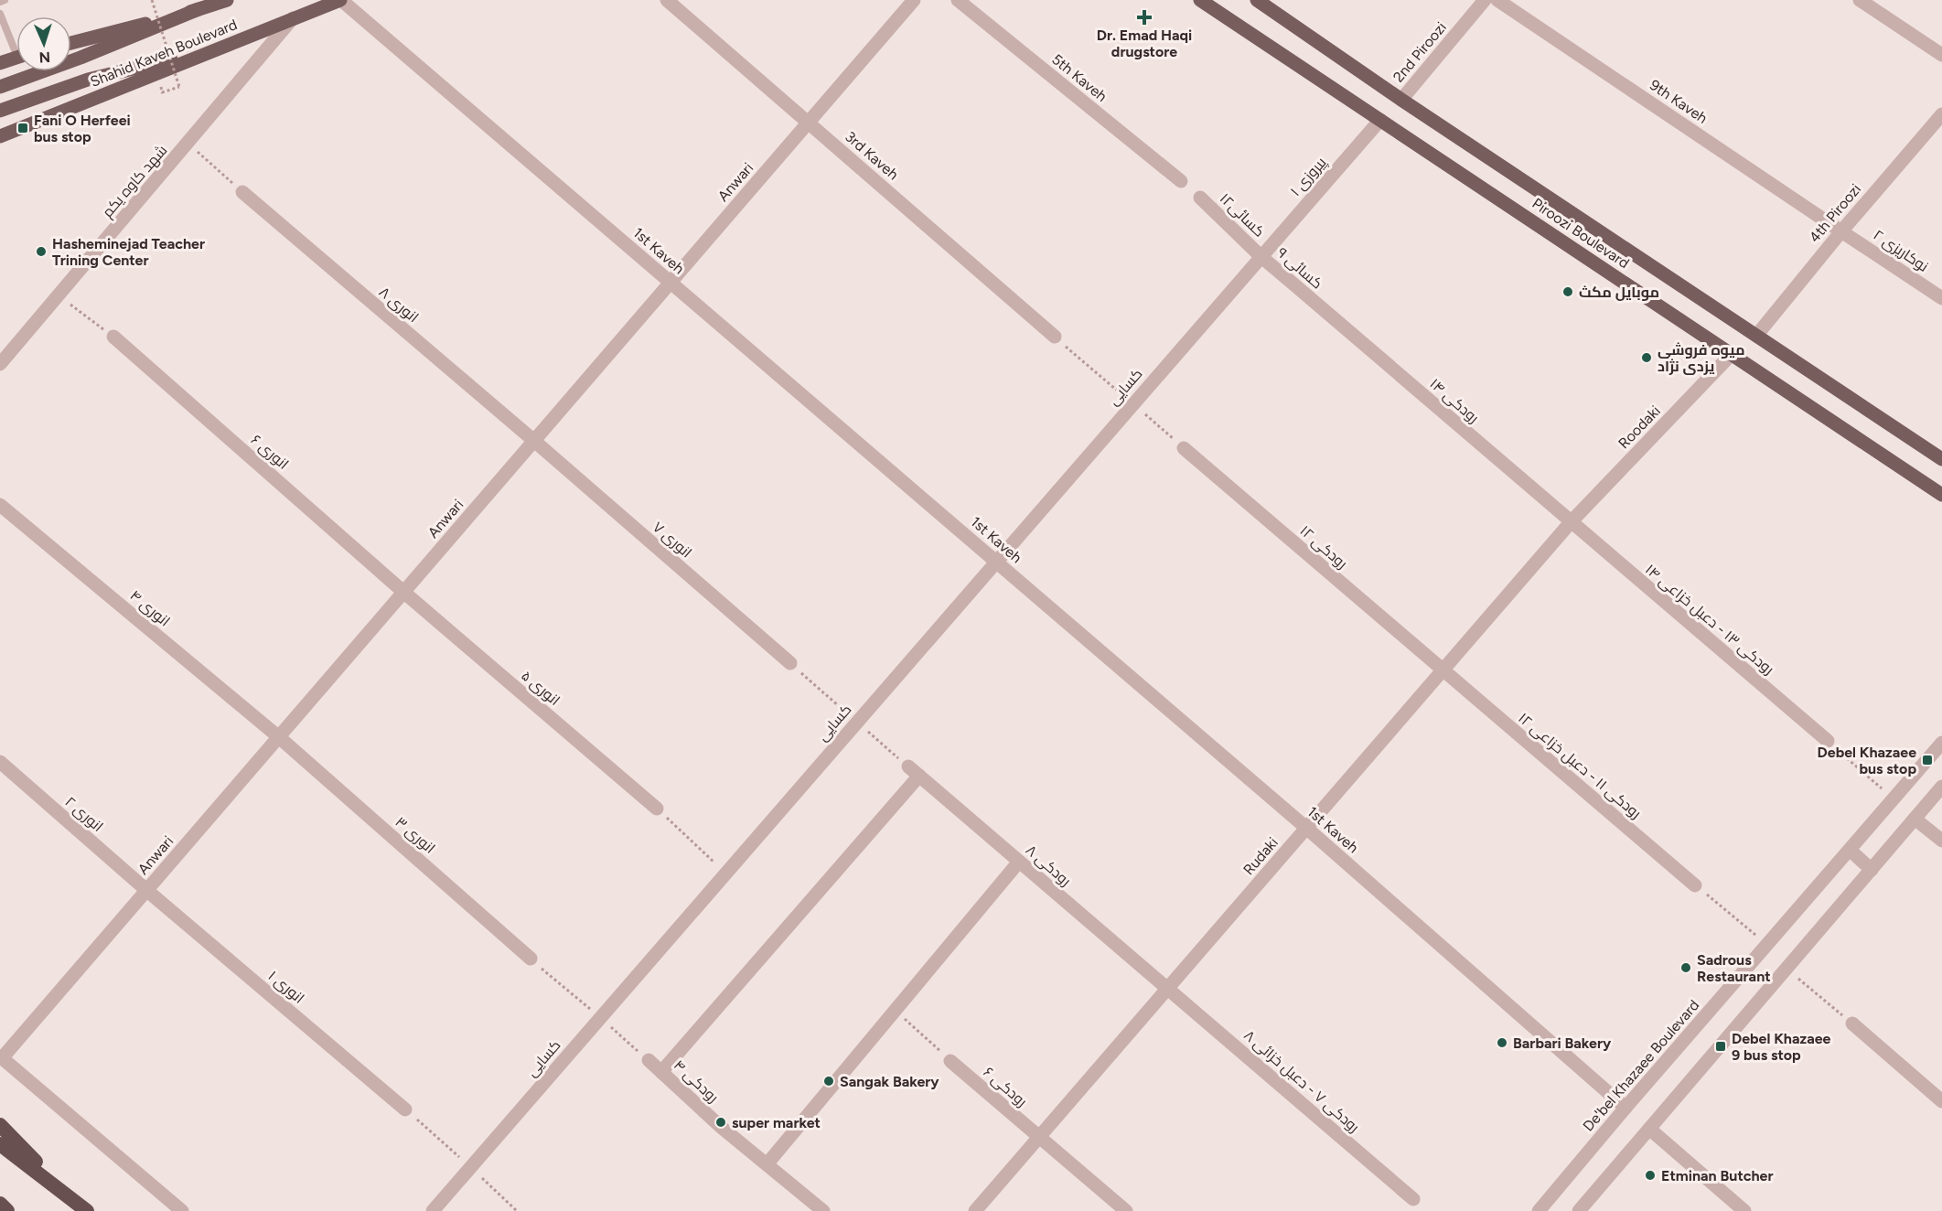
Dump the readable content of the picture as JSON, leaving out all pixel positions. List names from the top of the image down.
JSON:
{
  "streets": {
    "main road": ["Shahid Kaveh Boulevard", "Piroozi Boulevard"],
    "street": [
      "2nd Piroozi",
      "5th Kaveh",
      "9th Kaveh",
      "3rd Kaveh",
      "پیروزی ۱",
      "شهد کاوه یکم",
      "Anwari",
      "4th Piroozi",
      "کسائی۱۲",
      "1st Kaveh",
      "نوکاریزی ۲",
      "کسائی ۹",
      "انوری ۸",
      "کسایی",
      "رودکی ۱۴",
      "Roodaki",
      "انوری ۶",
      "انوری ۷",
      "رودکی ۱۲",
      "انوری ۴",
      "رودکی ۱۳ - دعبل خزاعی ۱۴",
      "انوری ۵",
      "رودکی ۱۱ - دعبل خزاعی ۱۲",
      "انوری ۲",
      "انوری ۳",
      "Rudaki",
      "رودکی ۸",
      "انوری ۱",
      "De'bel Khazaee Boulevard",
      "رودکی ۴",
      "رودکی ۷ - دعبل خزائی ۸",
      "رودکی ۶"
    ]
  },
  "crossings": [
    ["2nd Piroozi", "Piroozi Boulevard"],
    ["Shahid Kaveh Boulevard", "شهد کاوه یکم"],
    ["Shahid Kaveh Boulevard", "1st Kaveh"],
    ["9th Kaveh", "4th Piroozi"],
    ["9th Kaveh", "نوکاریزی ۲"],
    ["3rd Kaveh", "Anwari"],
    ["پیروزی ۱", "کسائی۱۲"],
    ["پیروزی ۱", "Piroozi Boulevard"],
    ["پیروزی ۱", "کسائی ۹"],
    ["پیروزی ۱", "کسایی"],
    ["Anwari", "1st Kaveh"],
    ["Anwari", "انوری ۸"],
    ["Anwari", "انوری ۶"],
    ["Anwari", "انوری ۷"],
    ["Anwari", "انوری ۴"],
    ["Anwari", "انوری ۵"],
    ["Anwari", "انوری ۲"],
    ["Anwari", "انوری ۳"],
    ["Anwari", "انوری ۱"],
    ["4th Piroozi", "Piroozi Boulevard"],
    ["4th Piroozi", "نوکاریزی ۲"],
    ["کسائی۱۲", "کسائی ۹"],
    ["کسائی۱۲", "کسایی"],
    ["Piroozi Boulevard", "Roodaki"],
    ["1st Kaveh", "کسایی"],
    ["1st Kaveh", "Rudaki"],
    ["1st Kaveh", "De'bel Khazaee Boulevard"],
    ["کسائی ۹", "کسایی"],
    ["کسائی ۹", "رودکی ۱۴"],
    ["انوری ۸", "انوری ۷"],
    ["رودکی ۱۴", "Roodaki"],
    ["رودکی ۱۴", "رودکی ۱۳ - دعبل خزاعی ۱۴"],
    ["رودکی ۱۴", "Rudaki"],
    ["Roodaki", "رودکی ۱۳ - دعبل خزاعی ۱۴"],
    ["Roodaki", "Rudaki"],
    ["انوری ۶", "انوری ۵"],
    ["رودکی ۱۲", "رودکی ۱۱ - دعبل خزاعی ۱۲"],
    ["رودکی ۱۲", "Rudaki"],
    ["انوری ۴", "انوری ۳"],
    ["رودکی ۱۳ - دعبل خزاعی ۱۴", "Rudaki"],
    ["رودکی ۱۱ - دعبل خزاعی ۱۲", "Rudaki"],
    ["انوری ۲", "انوری ۱"],
    ["Rudaki", "رودکی ۸"],
    ["Rudaki", "رودکی ۷ - دعبل خزائی ۸"],
    ["Rudaki", "رودکی ۶"],
    ["رودکی ۸", "رودکی ۷ - دعبل خزائی ۸"]
  ],
  "places": {
    "health": ["Dr. Emad Haqi drugstore"],
    "transit": ["Fani O Herfeei bus stop", "Debel Khazaee bus stop", "Debel Khazaee 9 bus stop"],
    "other": [
      "Hasheminejad Teacher Trining Center",
      "موبایل مکث",
      "میوه فروشی یزدی نژاد",
      "Sadrous Restaurant",
      "Barbari Bakery",
      "Sangak Bakery",
      "super market",
      "Etminan Butcher"
    ]
  },
  "north": "bottom"
}
